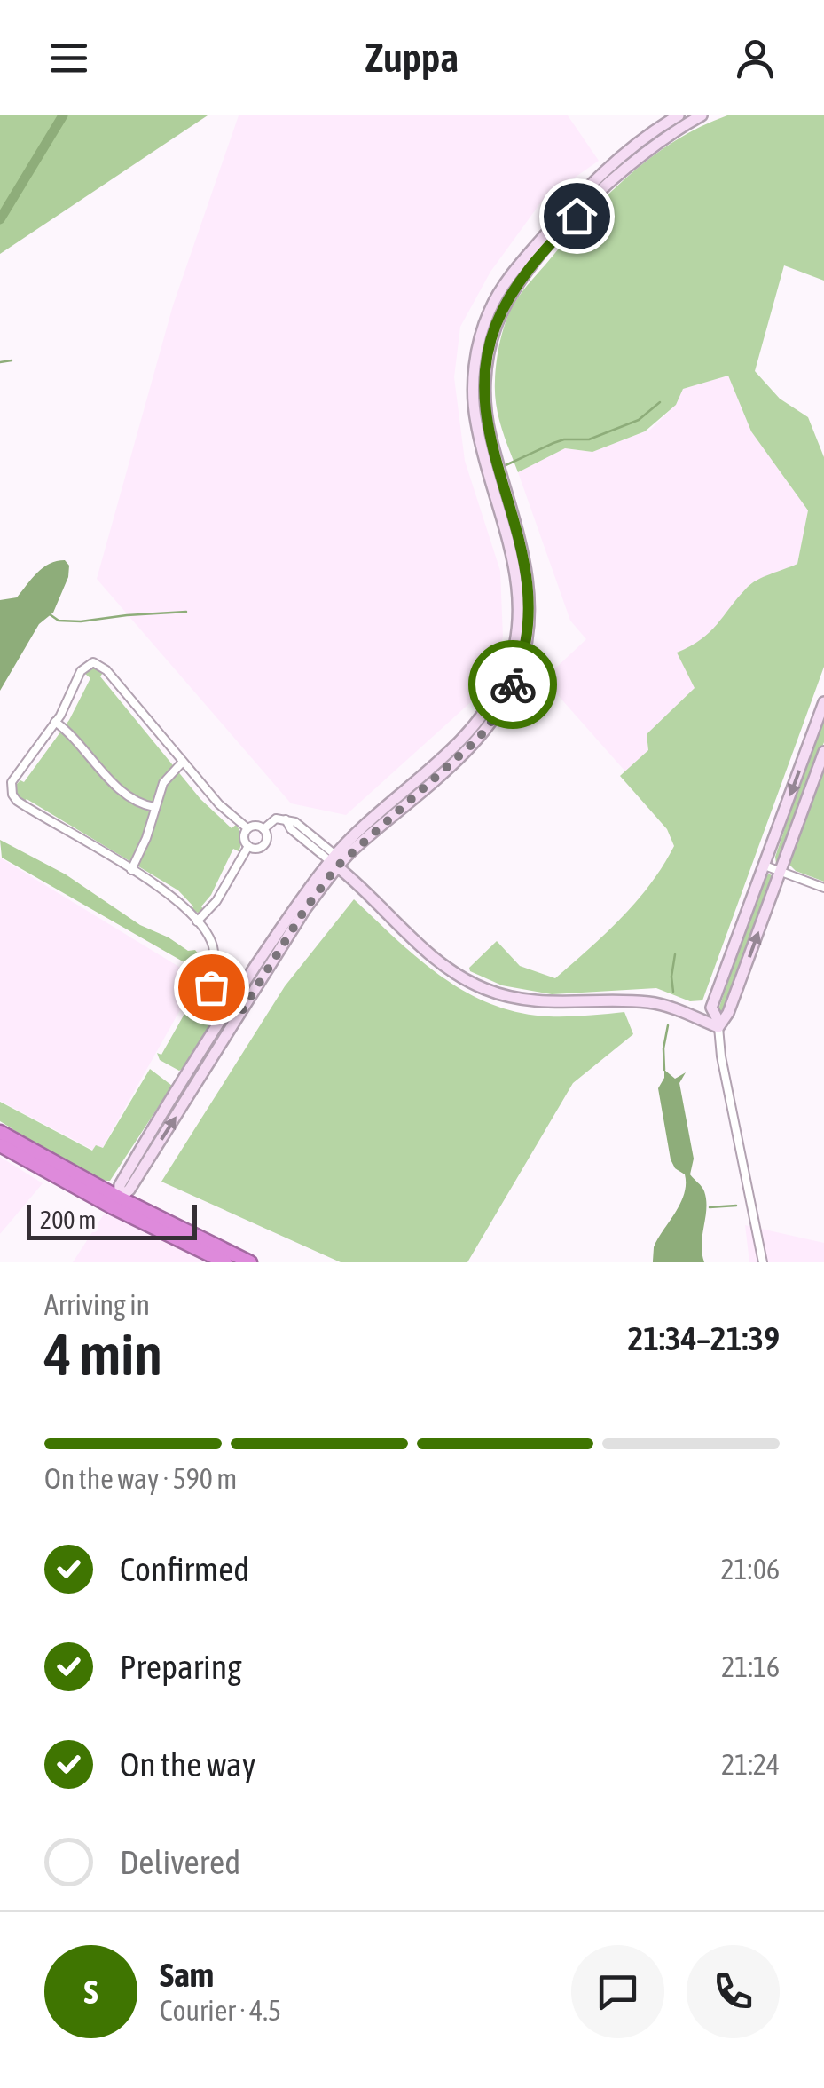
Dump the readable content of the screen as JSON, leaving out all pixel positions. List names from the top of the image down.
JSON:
{
  "scale_bar": "200 m",
  "page": {
    "header": "Zuppa",
    "scale": "200 m",
    "heading": ["4 min", "Arriving in", "21:34–21:39"],
    "panel": ["Sam", "Courier · 4.5"],
    "bar": "On the way · 590 m",
    "list": [
      ["Confirmed", "21:06"],
      ["Preparing", "21:16"],
      ["On the way", "21:24"],
      "Delivered"
    ],
    "round": "S"
  }
}
